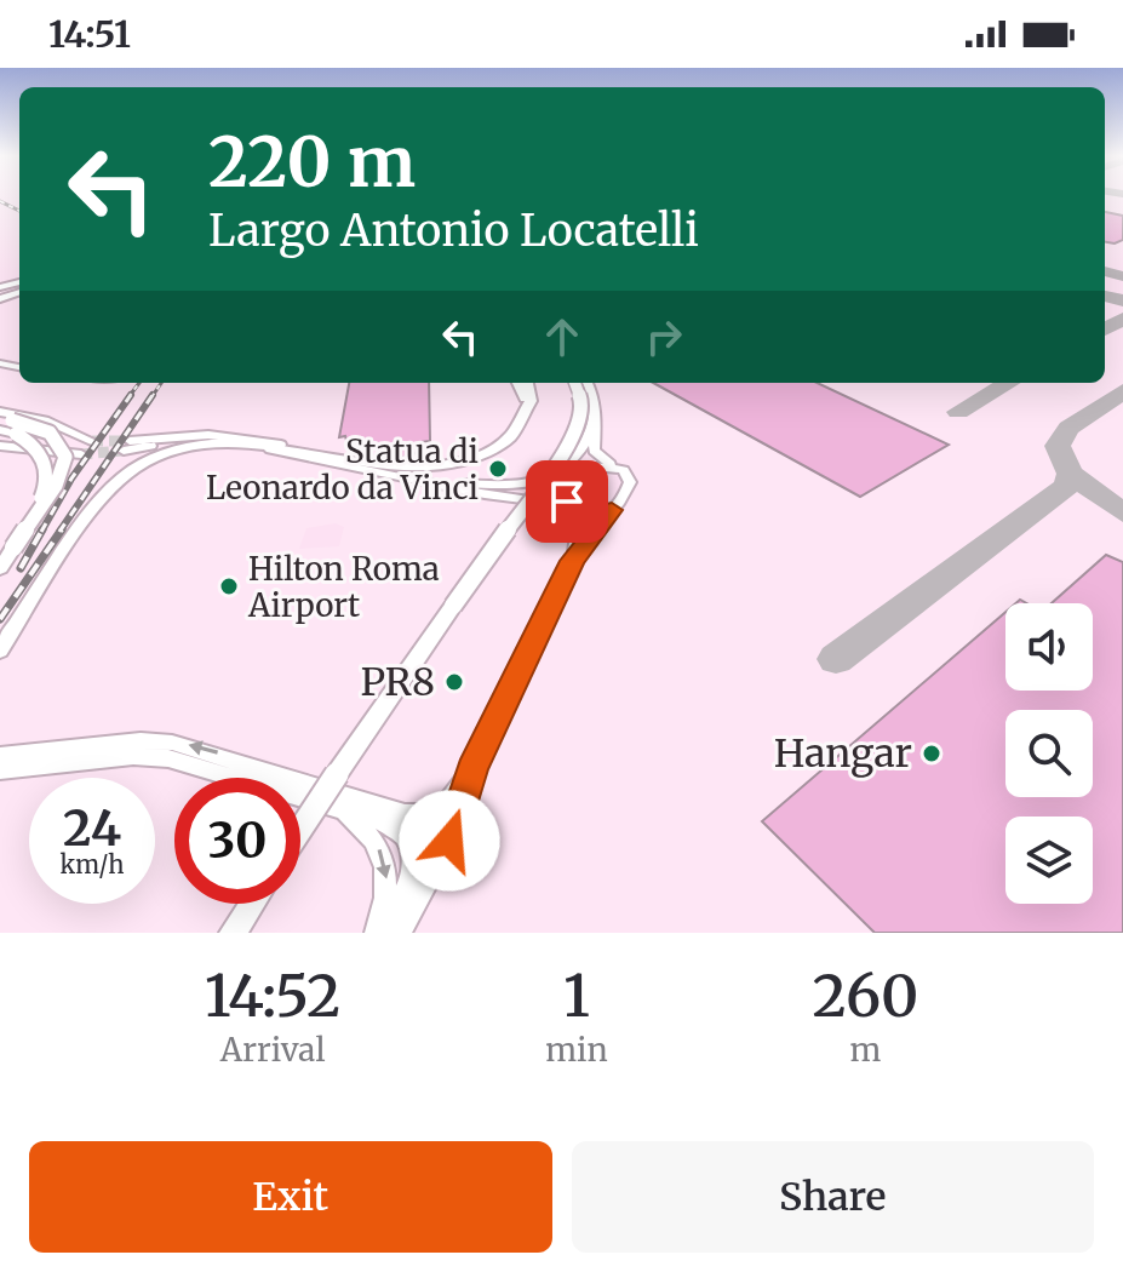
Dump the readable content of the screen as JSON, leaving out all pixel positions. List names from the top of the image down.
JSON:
{
  "places": [
    "Statua di Leonardo da Vinci",
    "Hilton Roma Airport",
    "PR8",
    "Hangar"
  ],
  "page": {
    "status": "14:51",
    "turn": ["220 m", "Largo Antonio Locatelli"],
    "speed": "24 km/h",
    "limit": "30",
    "eta": [
      "14:52",
      "Arrival",
      "1",
      "min",
      "260",
      "m"
    ],
    "buttons": ["Exit", "Share"]
  }
}
